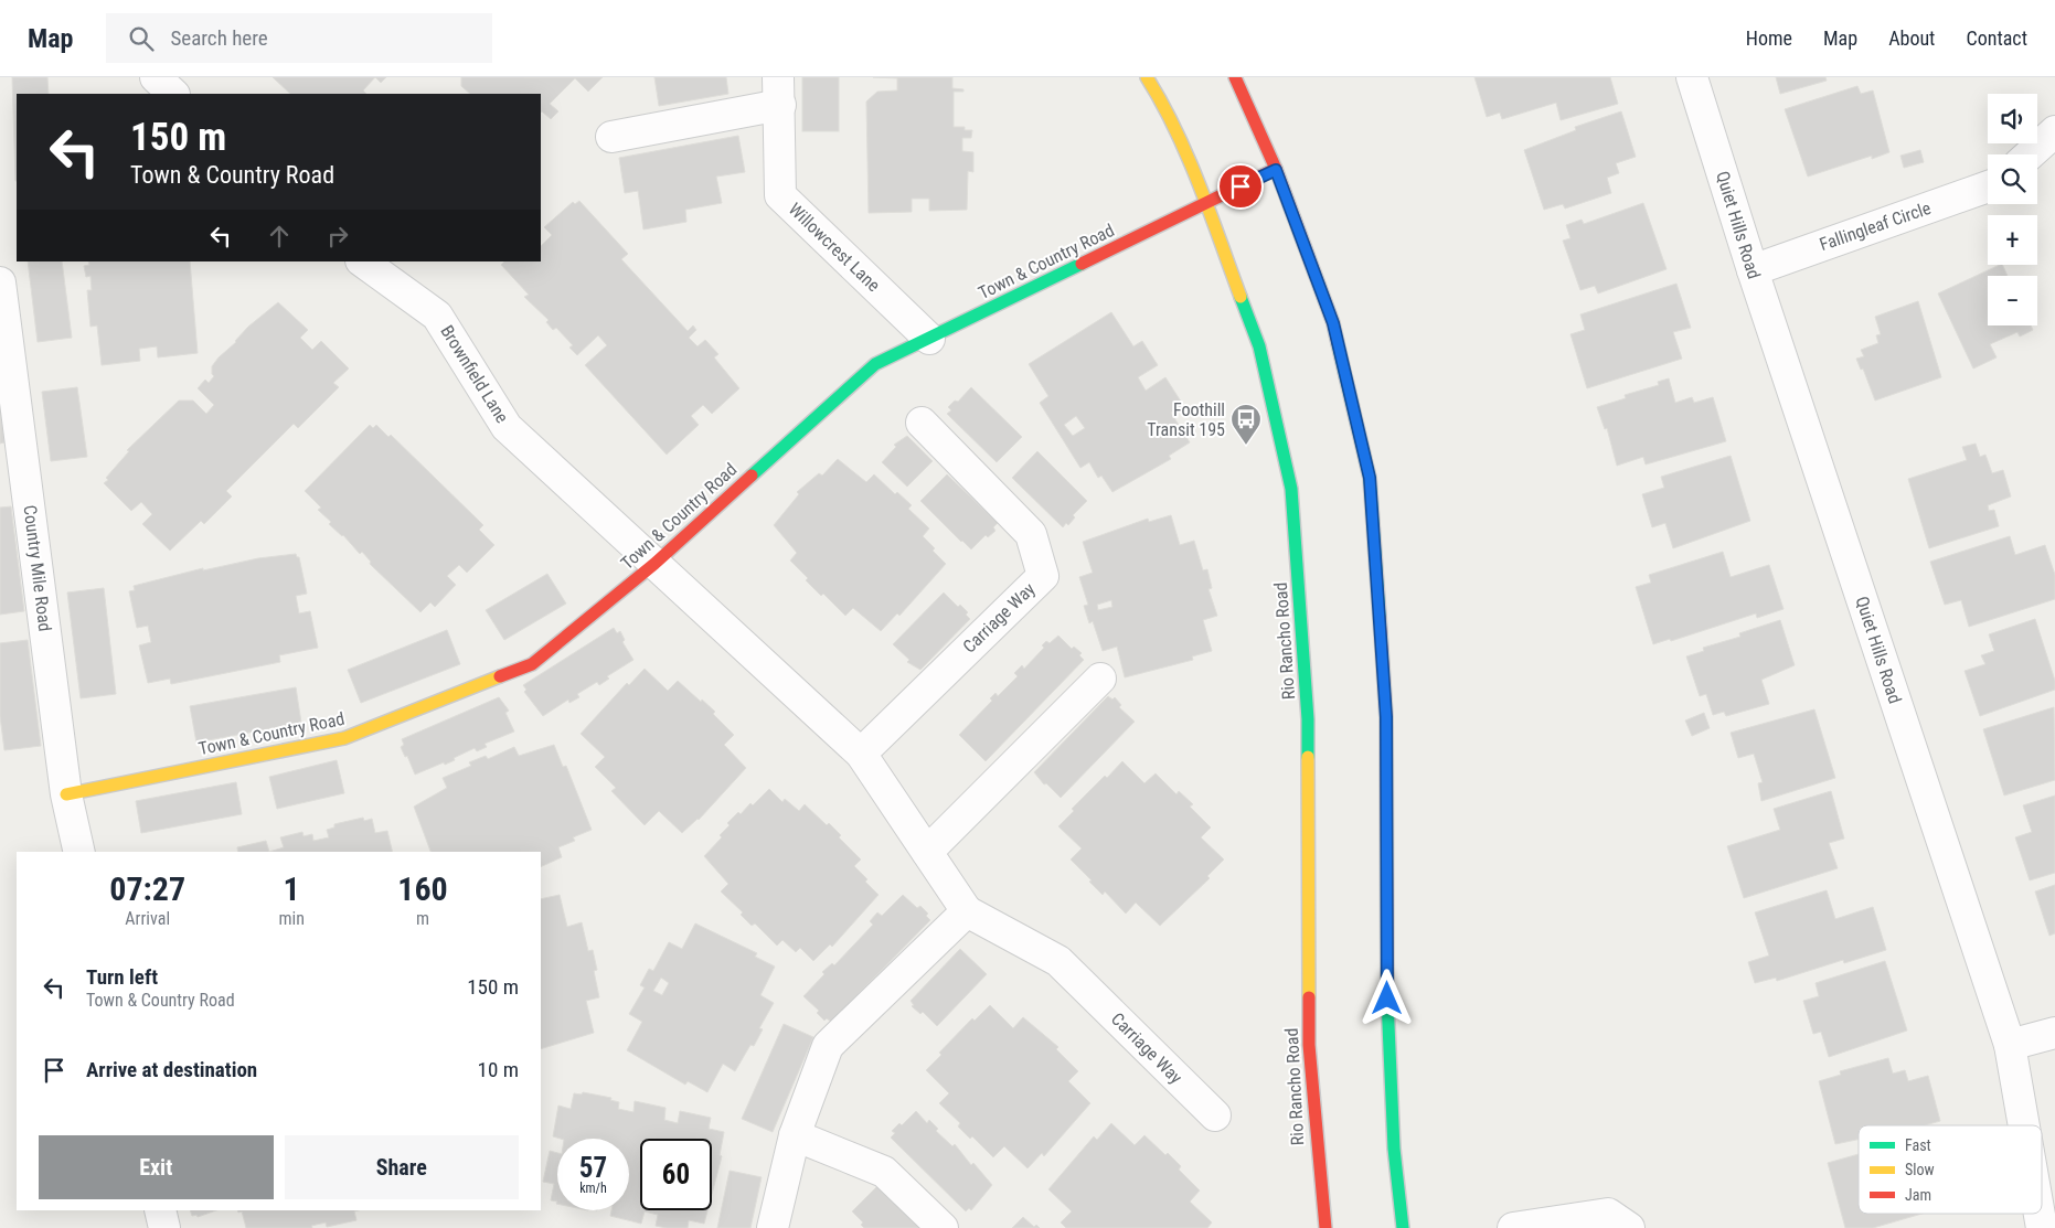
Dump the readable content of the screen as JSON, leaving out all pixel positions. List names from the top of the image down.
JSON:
{
  "streets": {
    "main road": ["Town & Country Road", "Rio Rancho Road"],
    "street": [
      "Quiet Hills Road",
      "Fallingleaf Circle",
      "Willowcrest Lane",
      "Brownfield Lane",
      "Country Mile Road",
      "Carriage Way"
    ]
  },
  "crossings": [
    ["Quiet Hills Road", "Fallingleaf Circle"],
    ["Willowcrest Lane", "Town & Country Road"],
    ["Town & Country Road", "Brownfield Lane"],
    ["Town & Country Road", "Country Mile Road"],
    ["Town & Country Road", "Carriage Way"],
    ["Town & Country Road", "Rio Rancho Road"],
    ["Brownfield Lane", "Carriage Way"]
  ],
  "places": {
    "bus stop": ["Foothill Transit 195"]
  },
  "legend": ["Fast", "Slow", "Jam"],
  "page": {
    "header": "Map",
    "search": "Search here",
    "nav": [
      "Home",
      "Map",
      "About",
      "Contact"
    ],
    "map_buttons": ["+", "−"],
    "turn": ["150 m", "Town & Country Road"],
    "eta": [
      "07:27",
      "Arrival",
      "1",
      "min",
      "160",
      "m"
    ],
    "list": [
      {
        "name": "Turn left",
        "note": "Town & Country Road",
        "value": "150 m"
      },
      {
        "name": "Arrive at destination",
        "value": "10 m"
      }
    ],
    "buttons": ["Exit", "Share"],
    "speed": "57 km/h",
    "limit": "60"
  }
}
